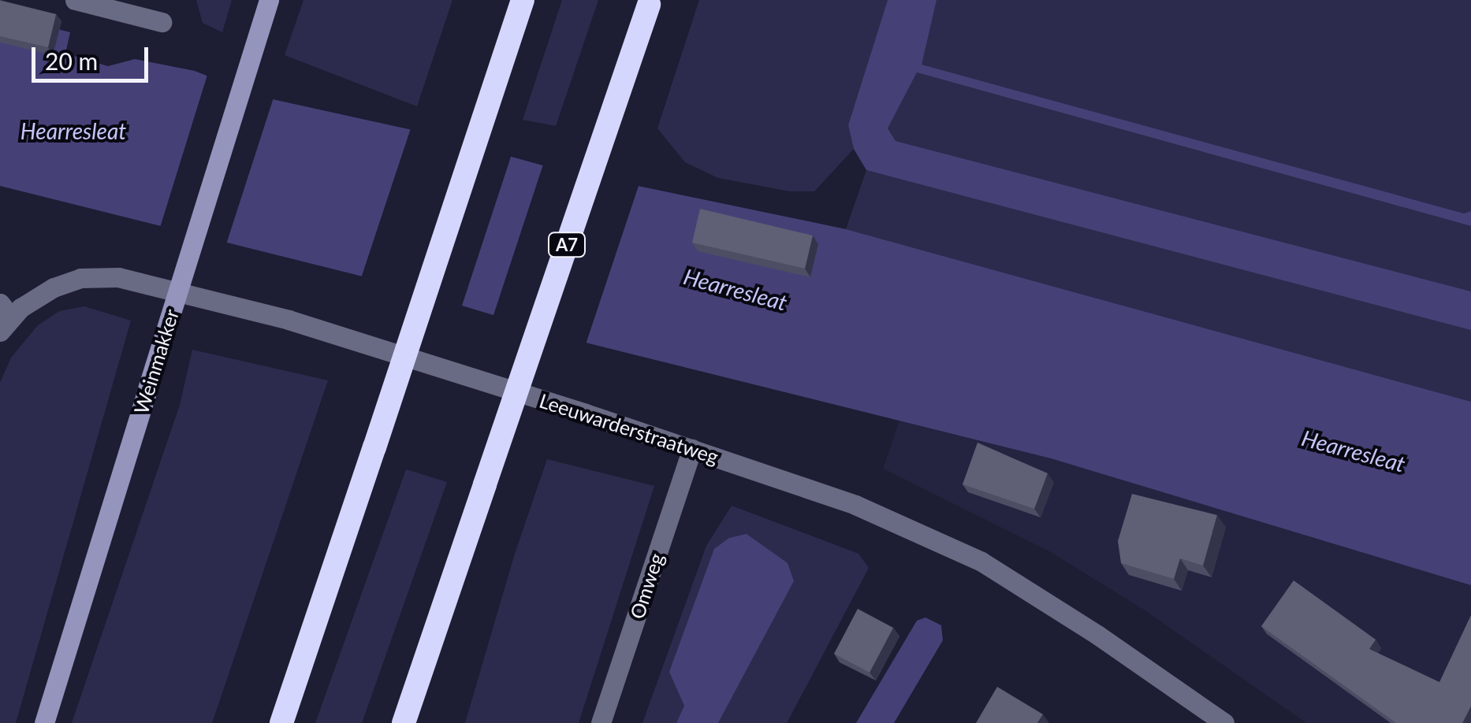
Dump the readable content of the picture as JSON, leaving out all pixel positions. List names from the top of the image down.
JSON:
{
  "streets": {
    "highway": ["A7"],
    "main road": ["Weinmakker"],
    "street": ["Leeuwarderstraatweg", "Omweg"]
  },
  "crossings": [
    ["Leeuwarderstraatweg", "Omweg"]
  ],
  "water": ["Hearresleat"],
  "scale_bar": "20 m"
}
